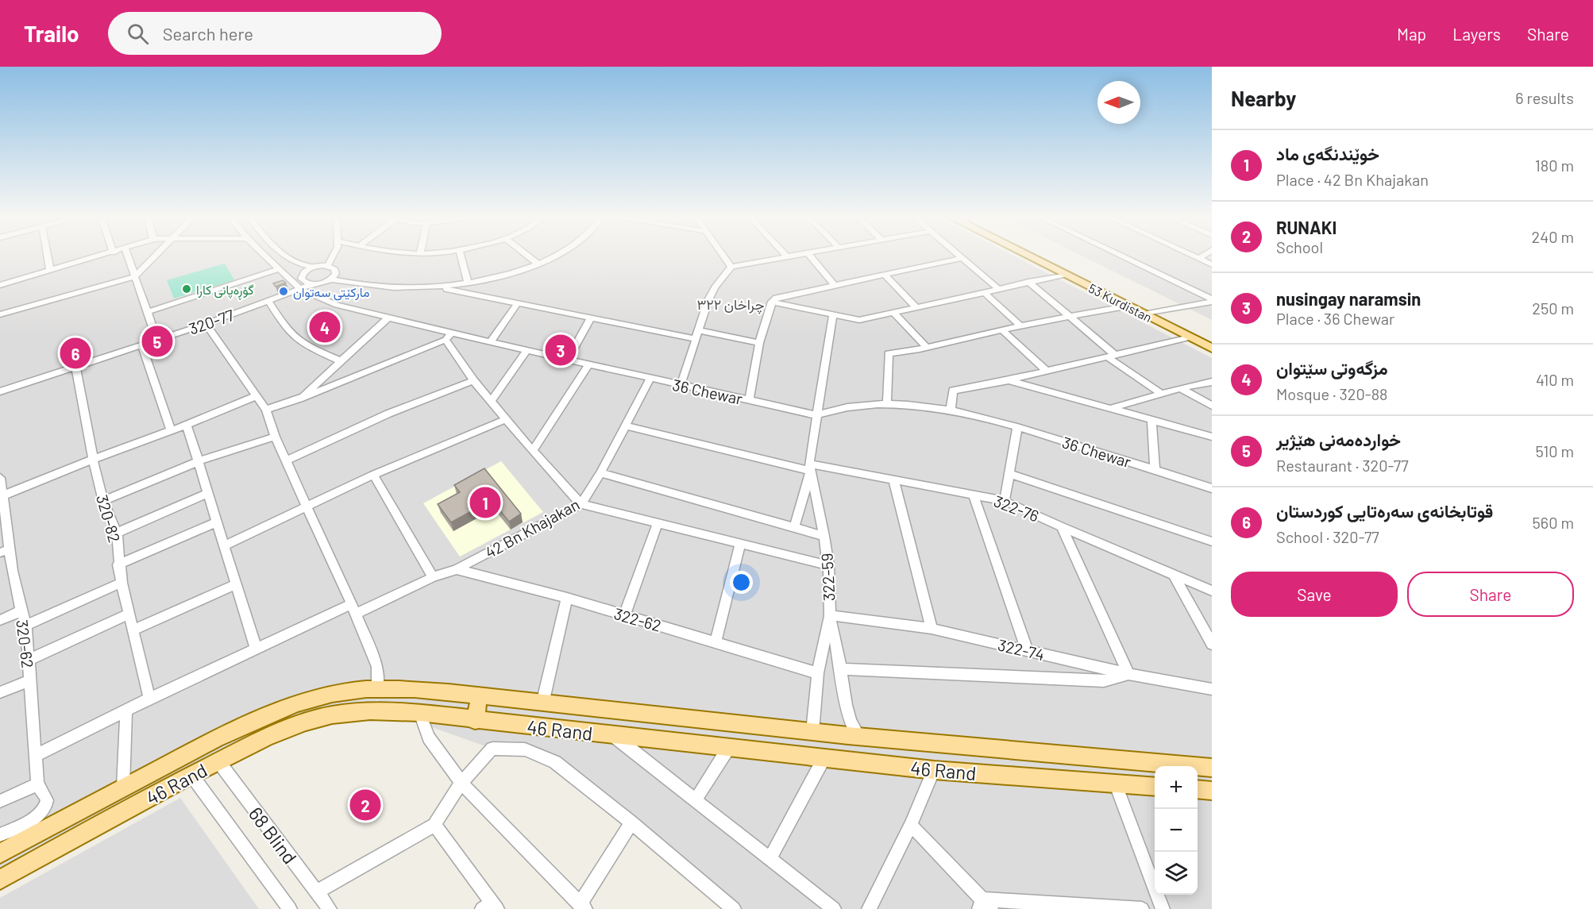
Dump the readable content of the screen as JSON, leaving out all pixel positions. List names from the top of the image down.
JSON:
{
  "streets": {
    "main road": ["53 Kurdistan", "46 Rand"],
    "street": [
      "320-77",
      "36 Chewar",
      "322-76",
      "320-82",
      "42 Bn Khajakan",
      "322-59",
      "322-62",
      "320-62",
      "322-74",
      "68 Blind"
    ]
  },
  "crossings": [
    ["320-77", "36 Chewar"],
    ["320-77", "320-82"],
    ["36 Chewar", "42 Bn Khajakan"],
    ["36 Chewar", "322-59"],
    ["322-76", "42 Bn Khajakan"],
    ["322-76", "322-59"],
    ["320-82", "42 Bn Khajakan"],
    ["42 Bn Khajakan", "322-62"],
    ["42 Bn Khajakan", "320-62"],
    ["322-59", "322-74"],
    ["322-59", "46 Rand"],
    ["46 Rand", "68 Blind"]
  ],
  "districts": ["چراخان ٣٢٢"],
  "places": ["گۆڕەپانی کارا", "مارکێتی سەتوان"],
  "north": "left",
  "page": {
    "header": "Trailo",
    "search": "Search here",
    "nav": ["Map", "Layers", "Share"],
    "heading": ["Nearby", "6 results"],
    "list": [
      {
        "mark": "1",
        "name": "خوێندنگەی ماد",
        "note": "Place · 42 Bn Khajakan",
        "value": "180 m"
      },
      {
        "mark": "2",
        "name": "RUNAKI",
        "note": "School",
        "value": "240 m"
      },
      {
        "mark": "3",
        "name": "nusingay naramsin",
        "note": "Place · 36 Chewar",
        "value": "250 m"
      },
      {
        "mark": "4",
        "name": "مزگەوتی سێتوان",
        "note": "Mosque · 320-88",
        "value": "410 m"
      },
      {
        "mark": "5",
        "name": "خواردەمەنی هێژیر",
        "note": "Restaurant · 320-77",
        "value": "510 m"
      },
      {
        "mark": "6",
        "name": "قوتابخانەی سەرەتایی کوردستان",
        "note": "School · 320-77",
        "value": "560 m"
      }
    ],
    "pins": [
      "4",
      "5",
      "3",
      "6",
      "1",
      "2"
    ],
    "buttons": ["Save", "Share"],
    "map_buttons": ["+", "−"]
  }
}
